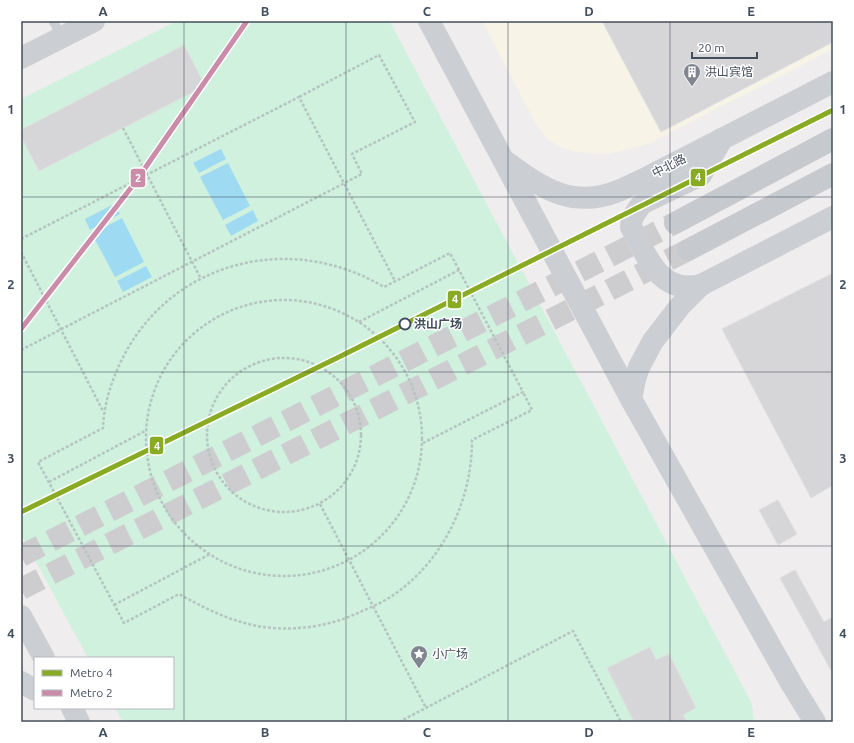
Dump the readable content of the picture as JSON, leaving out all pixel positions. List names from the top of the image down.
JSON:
{
  "streets": {
    "main road": ["中北路"]
  },
  "places": {
    "building": ["洪山宾馆"],
    "other": ["洪山广场"],
    "place": ["小广场"]
  },
  "lines": ["metro line 2", "metro line 4"],
  "legend": ["Metro 4", "Metro 2"],
  "scale_bar": "20 m",
  "grid": {
    "columns": [
      "A",
      "B",
      "C",
      "D",
      "E"
    ],
    "rows": [
      "1",
      "2",
      "3",
      "4"
    ]
  }
}
